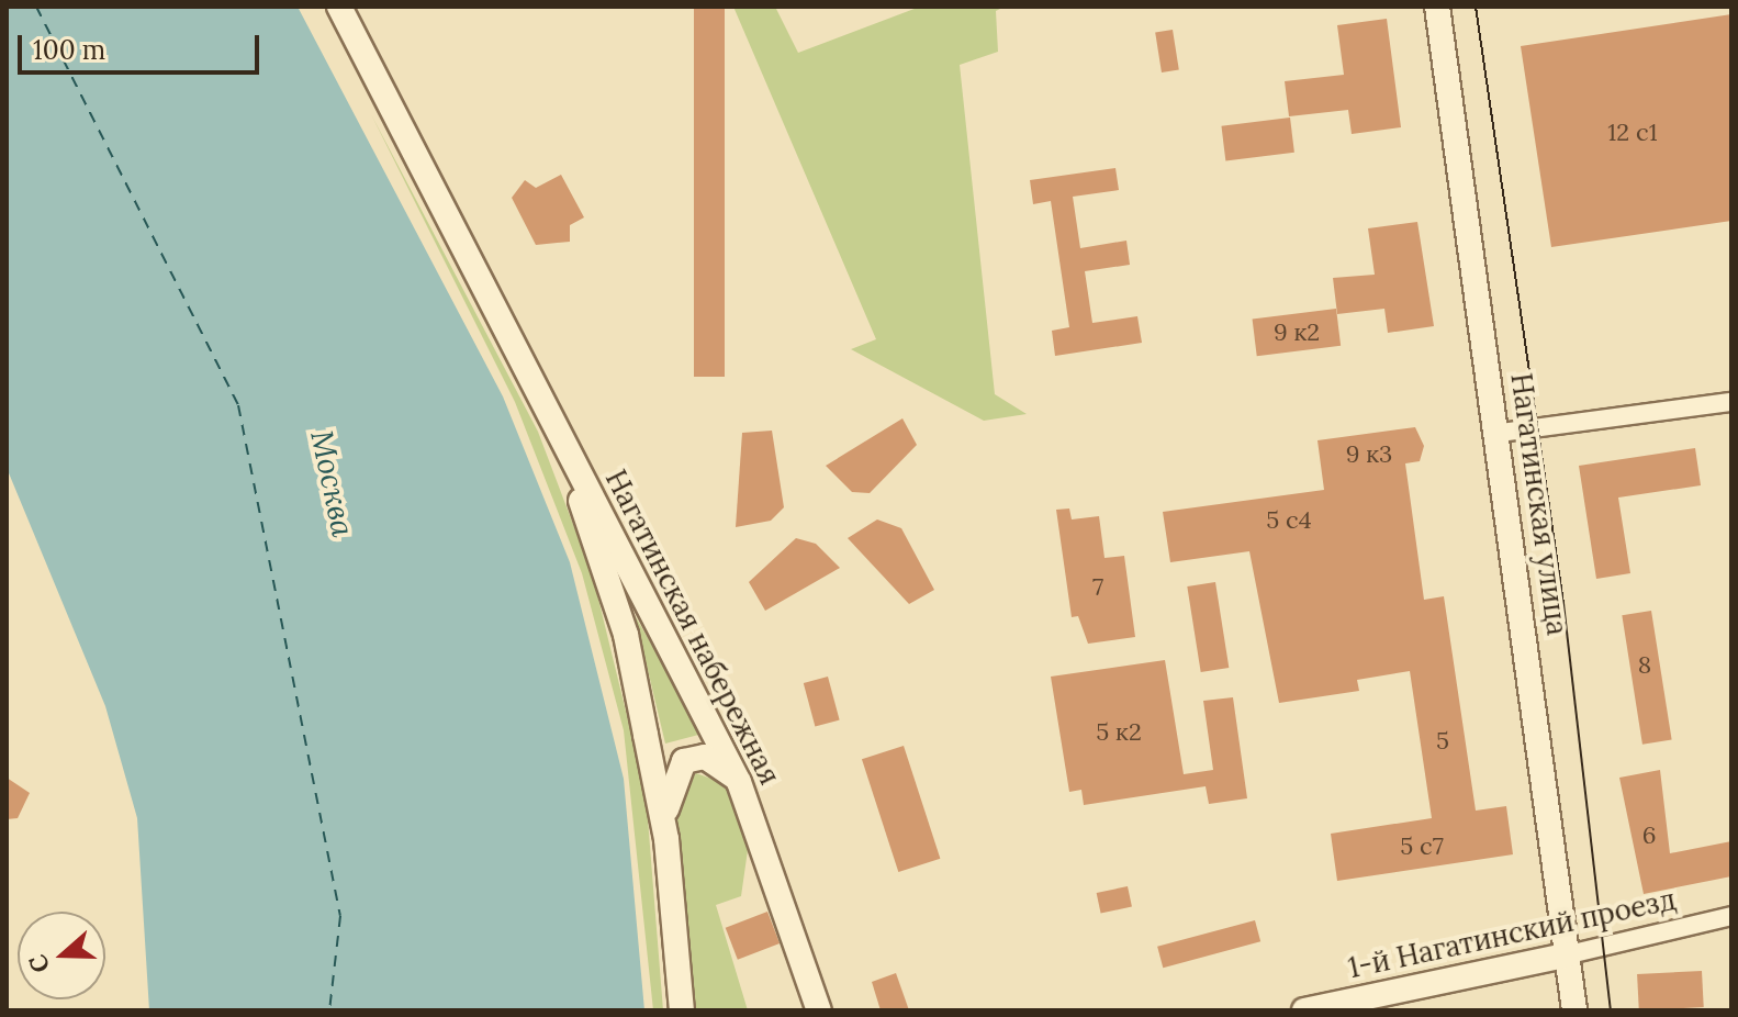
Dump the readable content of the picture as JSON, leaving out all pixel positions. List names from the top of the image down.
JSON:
{
  "streets": {
    "main road": ["Нагатинская улица", "Нагатинская набережная", "1-й Нагатинский проезд"]
  },
  "crossings": [
    ["Нагатинская улица", "1-й Нагатинский проезд"]
  ],
  "water": ["Москва"],
  "house_numbers": [
    "12 с1",
    "9 к2",
    "9 к3",
    "5 с4",
    "7",
    "8",
    "5 к2",
    "5",
    "6",
    "5 с7"
  ],
  "scale_bar": "100 m",
  "north": "left"
}
